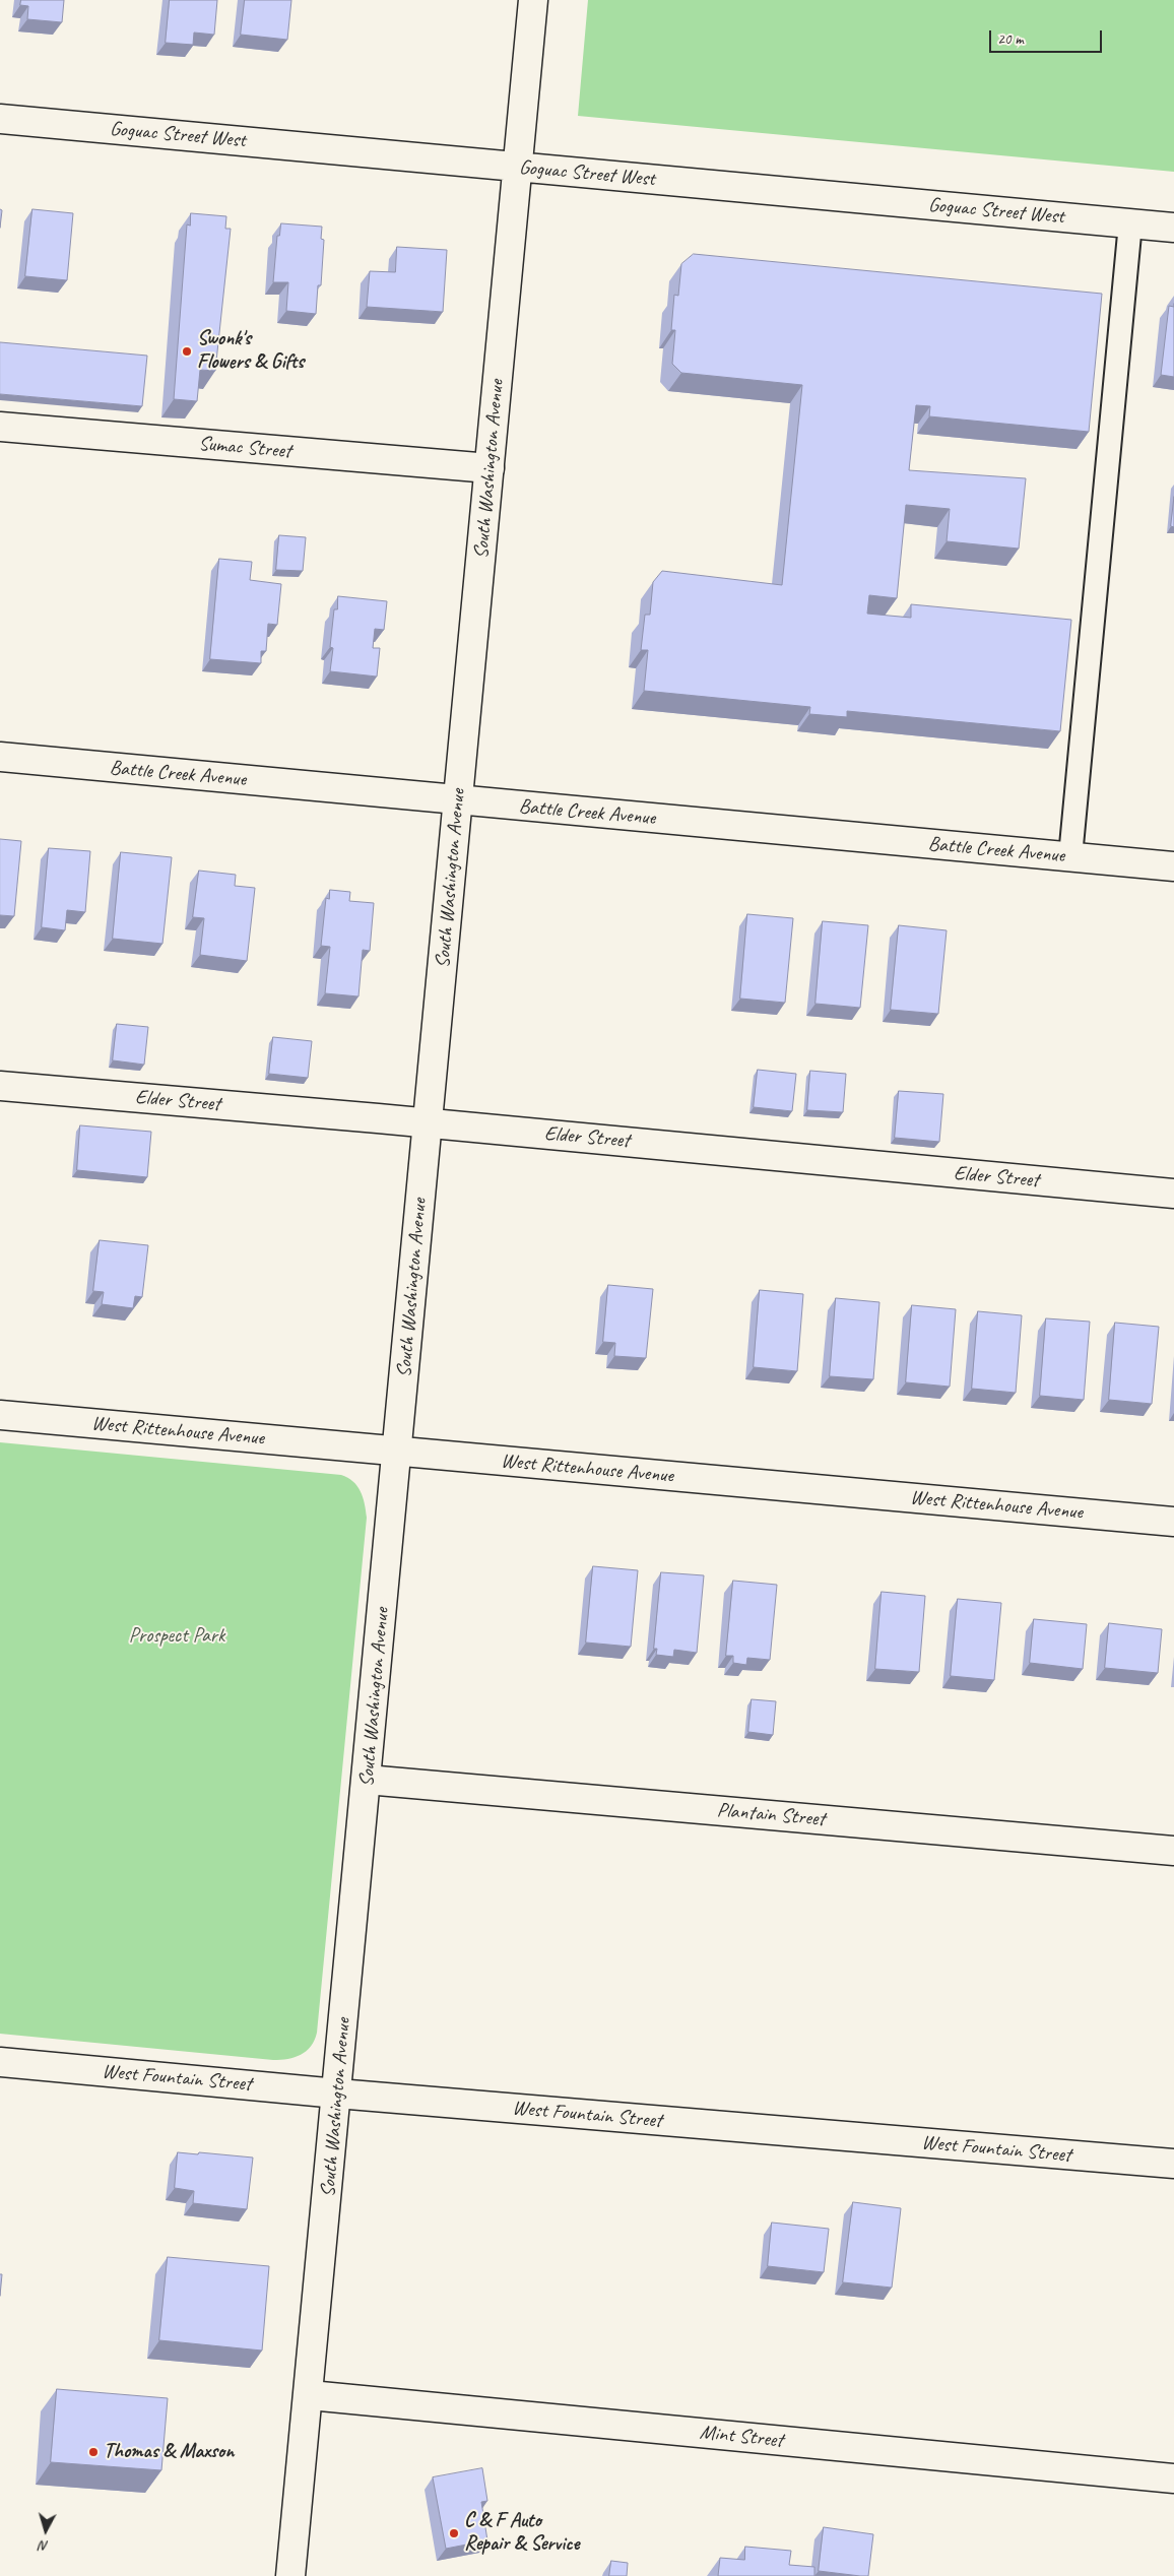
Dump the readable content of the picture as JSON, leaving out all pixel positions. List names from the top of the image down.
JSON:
{
  "streets": {
    "street": [
      "Goguac Street West",
      "Sumac Street",
      "South Washington Avenue",
      "Battle Creek Avenue",
      "Elder Street",
      "West Rittenhouse Avenue",
      "Plantain Street",
      "West Fountain Street",
      "Mint Street"
    ]
  },
  "crossings": [
    ["Goguac Street West", "South Washington Avenue"],
    ["Sumac Street", "South Washington Avenue"],
    ["South Washington Avenue", "Battle Creek Avenue"],
    ["South Washington Avenue", "Elder Street"],
    ["South Washington Avenue", "West Rittenhouse Avenue"],
    ["South Washington Avenue", "Plantain Street"],
    ["South Washington Avenue", "West Fountain Street"],
    ["South Washington Avenue", "Mint Street"]
  ],
  "parks": ["Prospect Park"],
  "places": ["Swonk's Flowers & Gifts", "Thomas & Maxson", "C & F Auto Repair & Service"],
  "scale_bar": "20 m",
  "north": "bottom"
}
